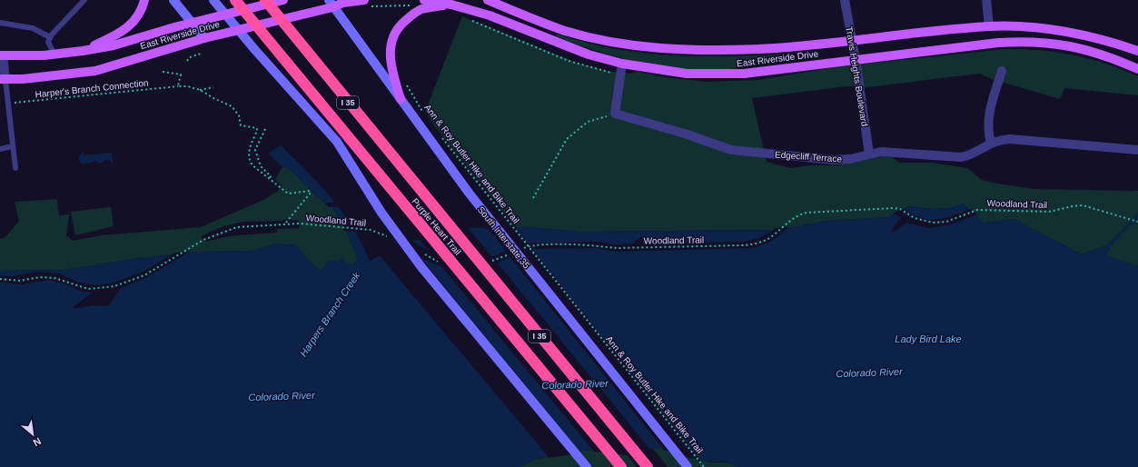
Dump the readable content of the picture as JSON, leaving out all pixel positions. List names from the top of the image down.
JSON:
{
  "streets": {
    "highway": ["I 35", "Purple Heart Trail"],
    "main road": ["East Riverside Drive", "South Interstate 35"],
    "street": ["Travis Heights Boulevard", "Edgecliff Terrace"],
    "path": ["Harper's Branch Connection", "Ann & Roy Butler Hike and Bike Trail", "Woodland Trail"]
  },
  "crossings": [
    ["East Riverside Drive", "Travis Heights Boulevard"],
    ["East Riverside Drive", "South Interstate 35"],
    ["Travis Heights Boulevard", "Edgecliff Terrace"],
    ["Harper's Branch Connection", "Woodland Trail"]
  ],
  "water": ["Harpers Branch Creek", "Lady Bird Lake", "Colorado River"],
  "north": "bottom right"
}
